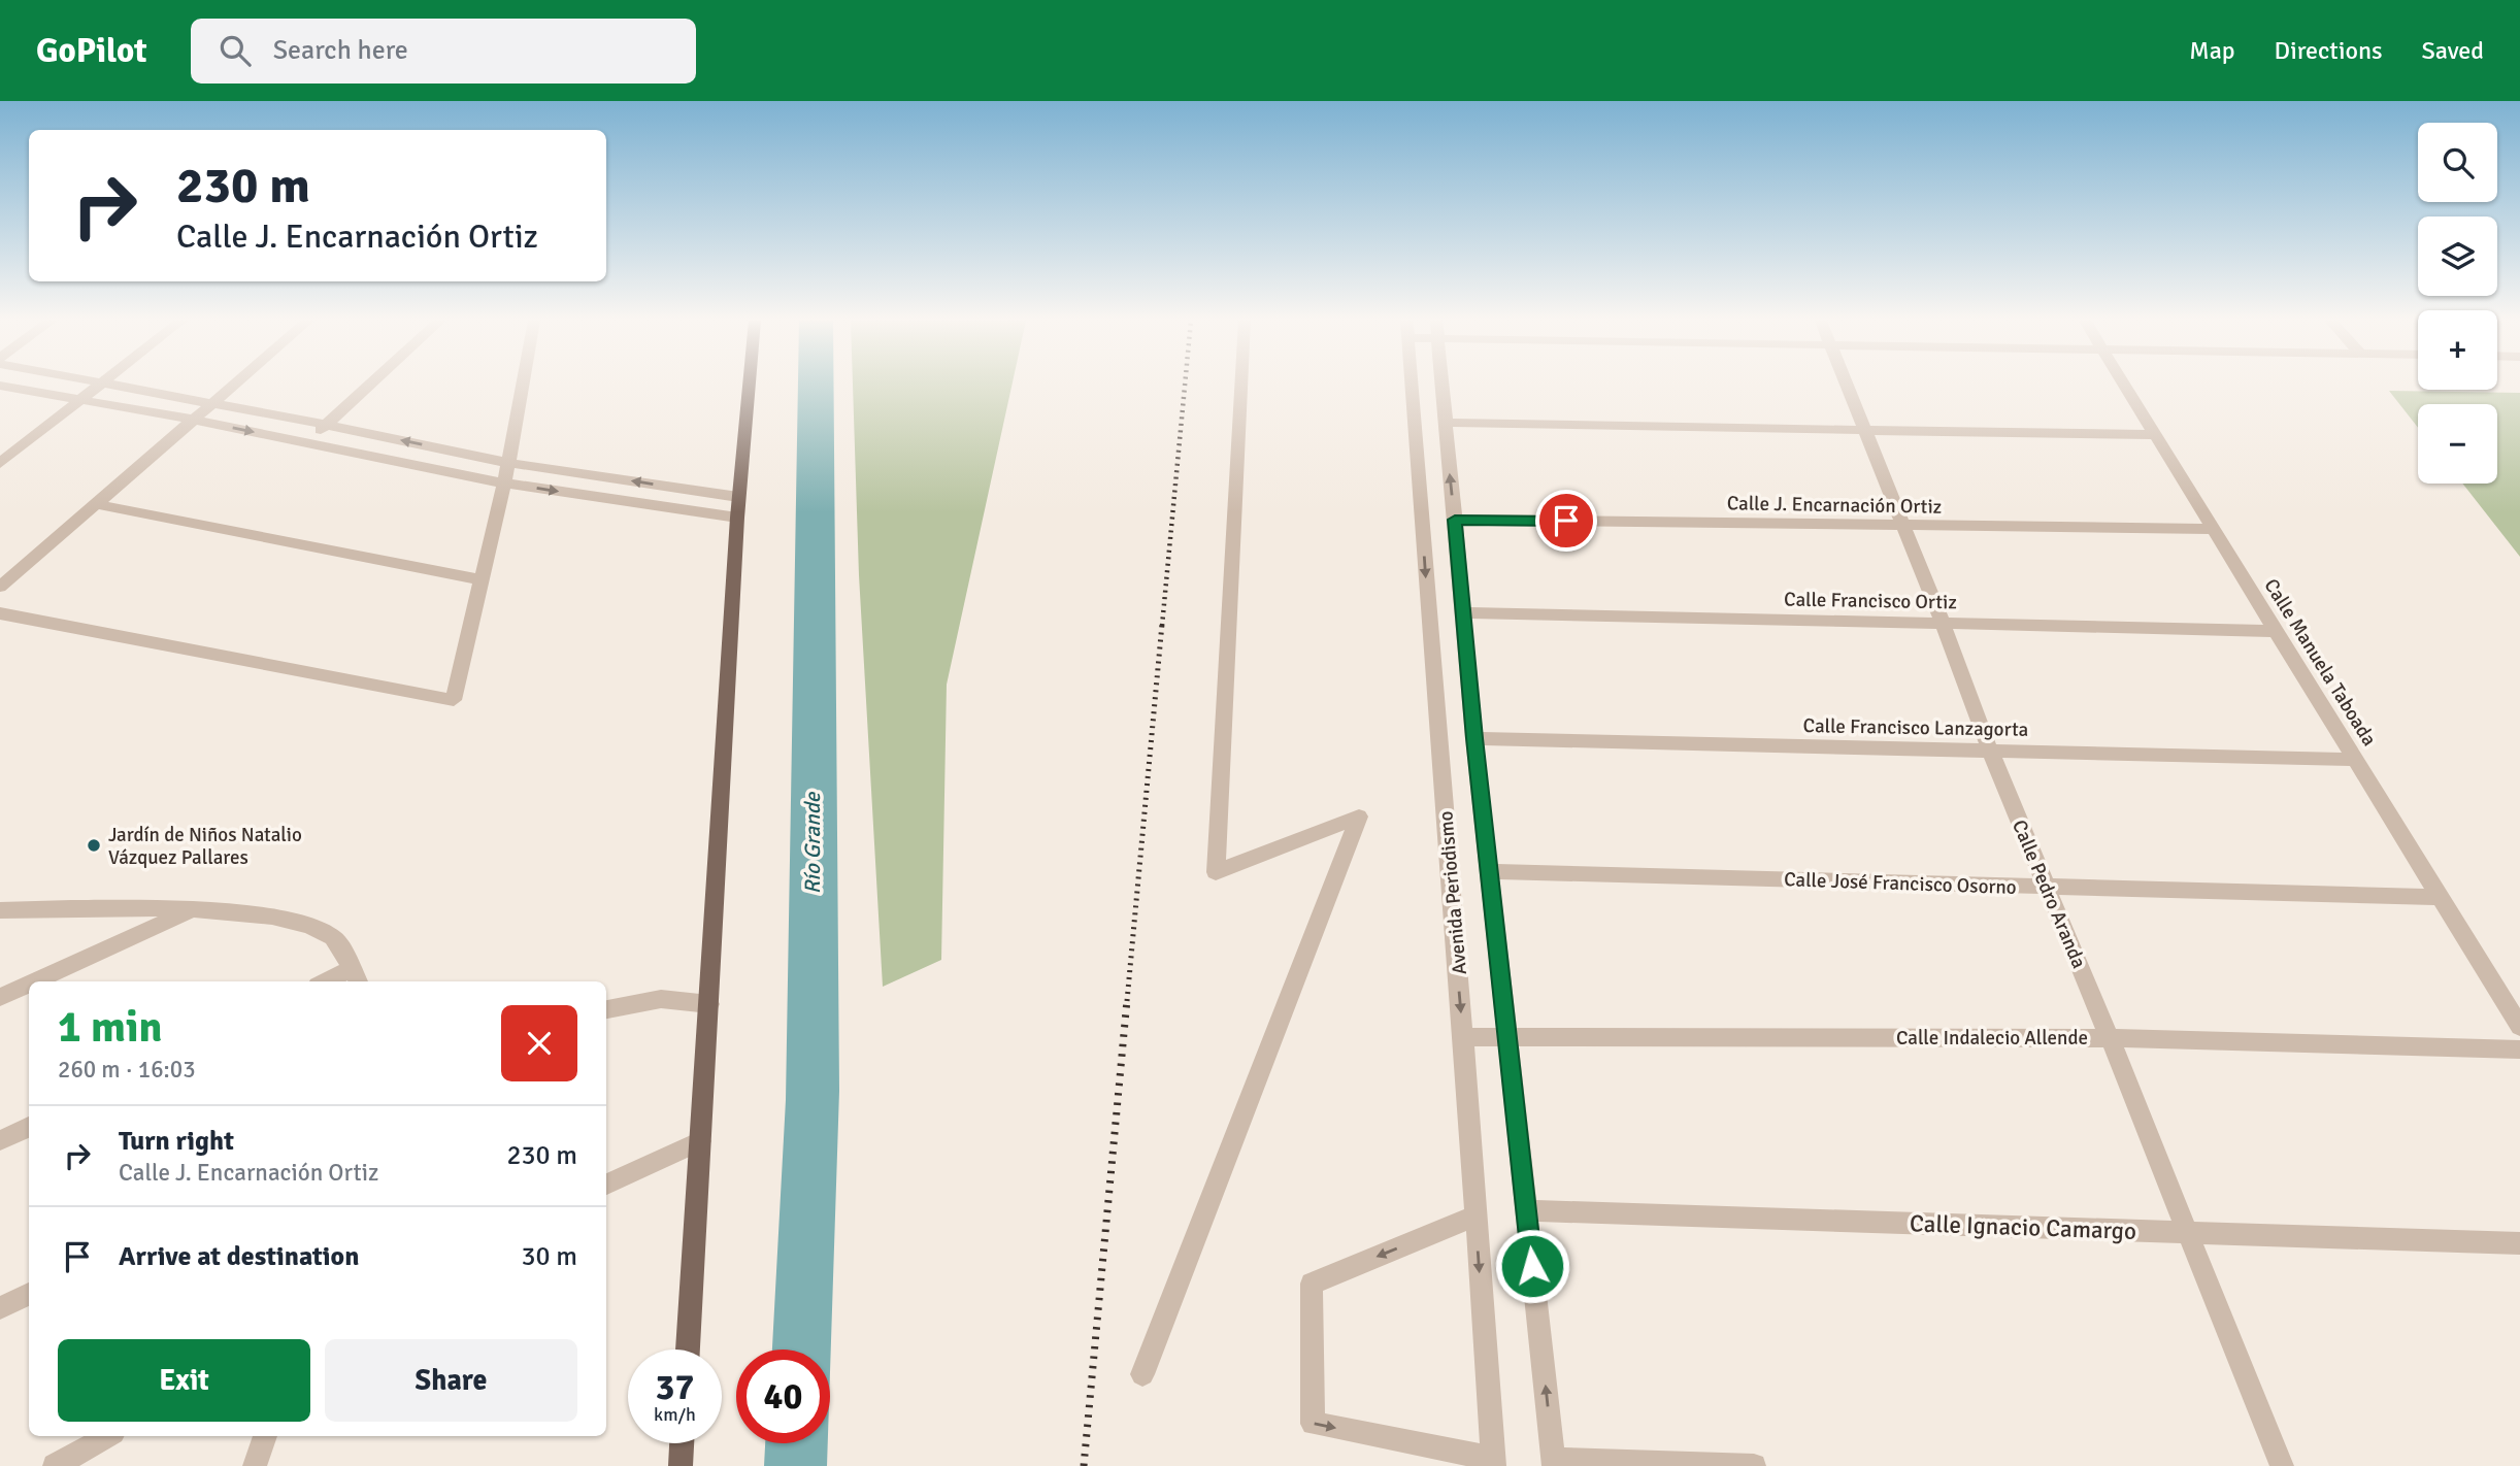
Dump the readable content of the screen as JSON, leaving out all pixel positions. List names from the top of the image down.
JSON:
{
  "streets": {
    "street": [
      "Calle J. Encarnación Ortiz",
      "Calle Francisco Ortiz",
      "Calle Manuela Taboada",
      "Calle Francisco Lanzagorta",
      "Calle José Francisco Osorno",
      "Avenida Periodismo",
      "Calle Pedro Aranda",
      "Calle Indalecio Allende",
      "Calle Ignacio Camargo"
    ]
  },
  "crossings": [
    ["Calle J. Encarnación Ortiz", "Calle Manuela Taboada"],
    ["Calle J. Encarnación Ortiz", "Avenida Periodismo"],
    ["Calle J. Encarnación Ortiz", "Calle Pedro Aranda"],
    ["Calle Francisco Ortiz", "Calle Manuela Taboada"],
    ["Calle Francisco Ortiz", "Avenida Periodismo"],
    ["Calle Francisco Ortiz", "Calle Pedro Aranda"],
    ["Calle Manuela Taboada", "Calle Francisco Lanzagorta"],
    ["Calle Manuela Taboada", "Calle José Francisco Osorno"],
    ["Calle Francisco Lanzagorta", "Avenida Periodismo"],
    ["Calle Francisco Lanzagorta", "Calle Pedro Aranda"],
    ["Calle José Francisco Osorno", "Avenida Periodismo"],
    ["Calle José Francisco Osorno", "Calle Pedro Aranda"],
    ["Avenida Periodismo", "Calle Indalecio Allende"],
    ["Avenida Periodismo", "Calle Ignacio Camargo"],
    ["Calle Pedro Aranda", "Calle Indalecio Allende"],
    ["Calle Pedro Aranda", "Calle Ignacio Camargo"]
  ],
  "water": ["Río Grande"],
  "places": ["Jardín de Niños Natalio Vázquez Pallares"],
  "page": {
    "header": "GoPilot",
    "search": "Search here",
    "nav": ["Map", "Directions", "Saved"],
    "map_buttons": ["+", "−"],
    "turn": ["230 m", "Calle J. Encarnación Ortiz"],
    "heading": ["1 min", "260 m · 16:03"],
    "list": [
      {
        "name": "Turn right",
        "note": "Calle J. Encarnación Ortiz",
        "value": "230 m"
      },
      {
        "name": "Arrive at destination",
        "value": "30 m"
      }
    ],
    "buttons": ["Exit", "Share"],
    "speed": "37 km/h",
    "limit": "40"
  }
}
